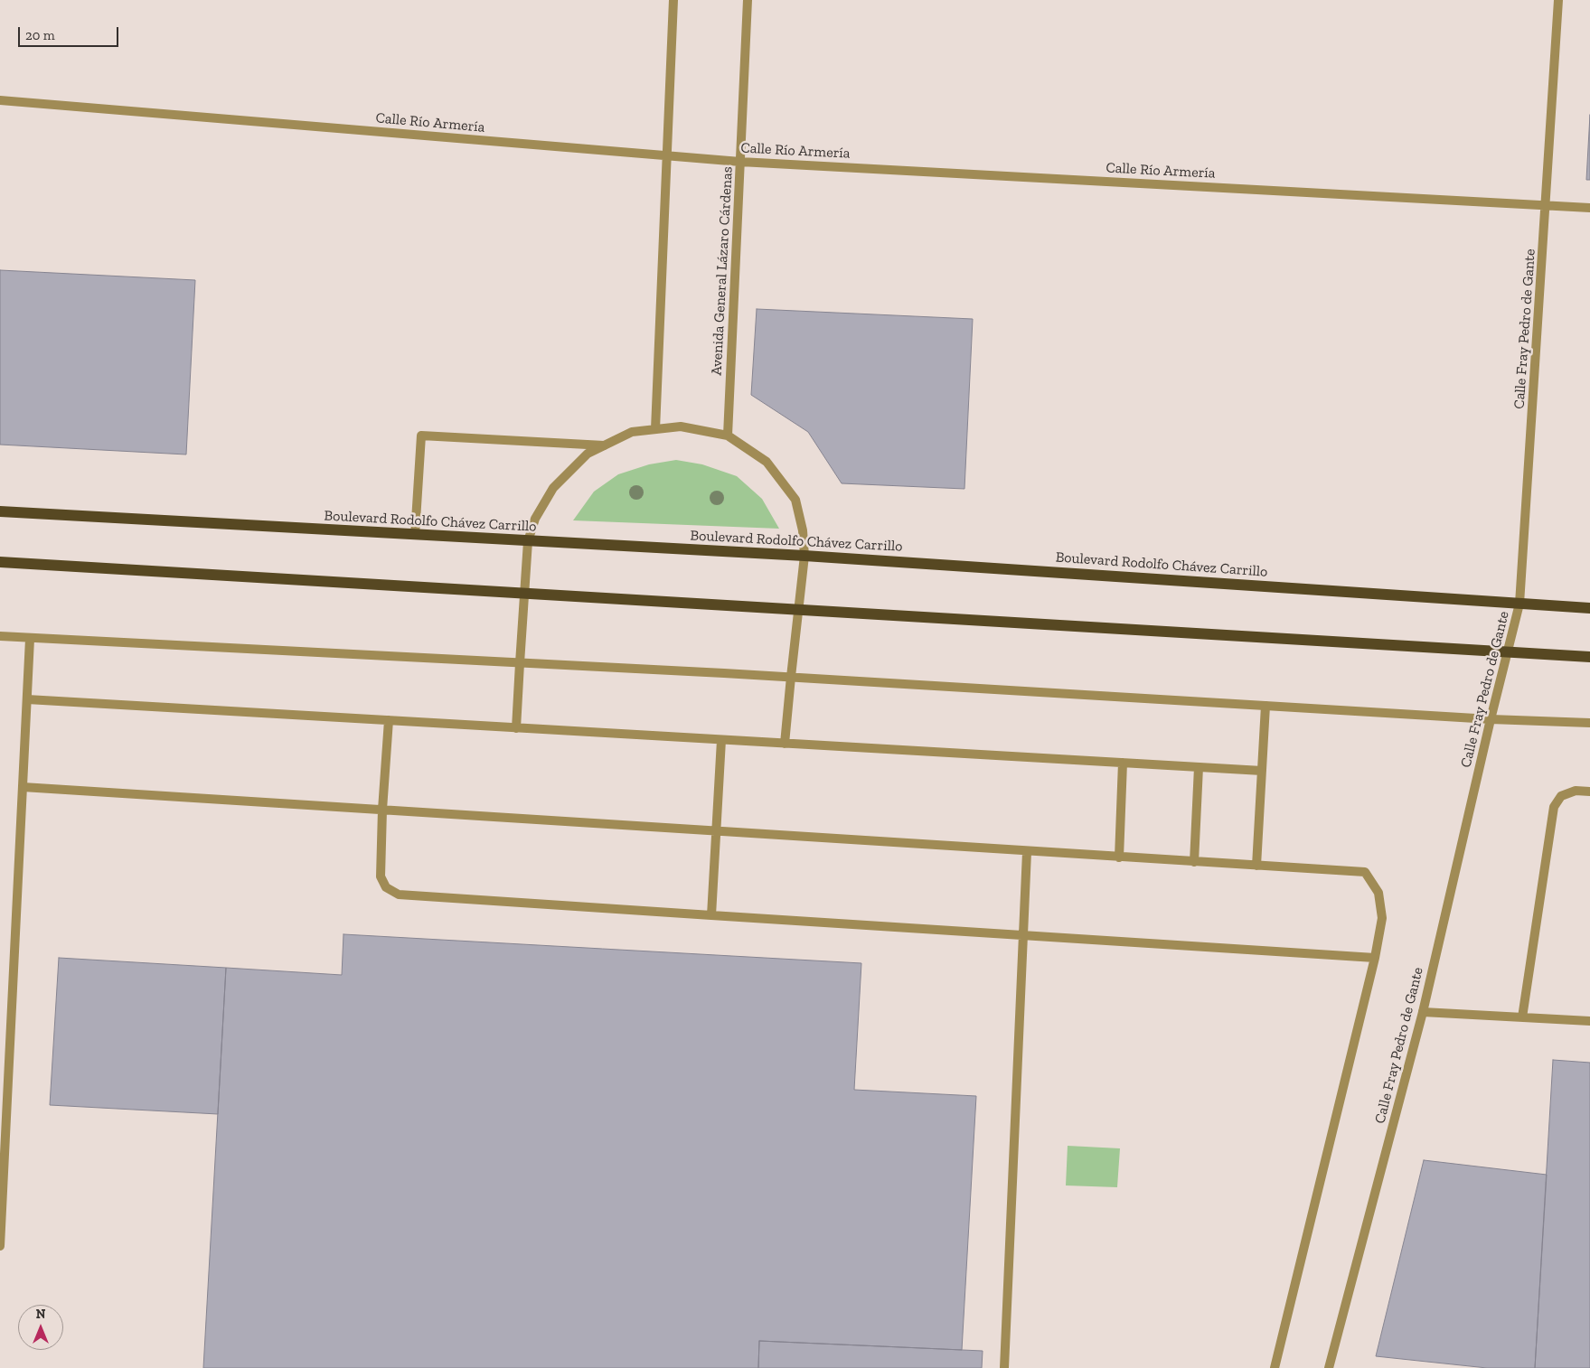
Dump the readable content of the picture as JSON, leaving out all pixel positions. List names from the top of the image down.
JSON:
{
  "streets": {
    "main road": ["Boulevard Rodolfo Chávez Carrillo"],
    "street": ["Calle Río Armería", "Avenida General Lázaro Cárdenas", "Calle Fray Pedro de Gante"]
  },
  "crossings": [
    ["Calle Río Armería", "Avenida General Lázaro Cárdenas"],
    ["Calle Río Armería", "Calle Fray Pedro de Gante"],
    ["Calle Fray Pedro de Gante", "Boulevard Rodolfo Chávez Carrillo"]
  ],
  "scale_bar": "20 m",
  "north": "top"
}
